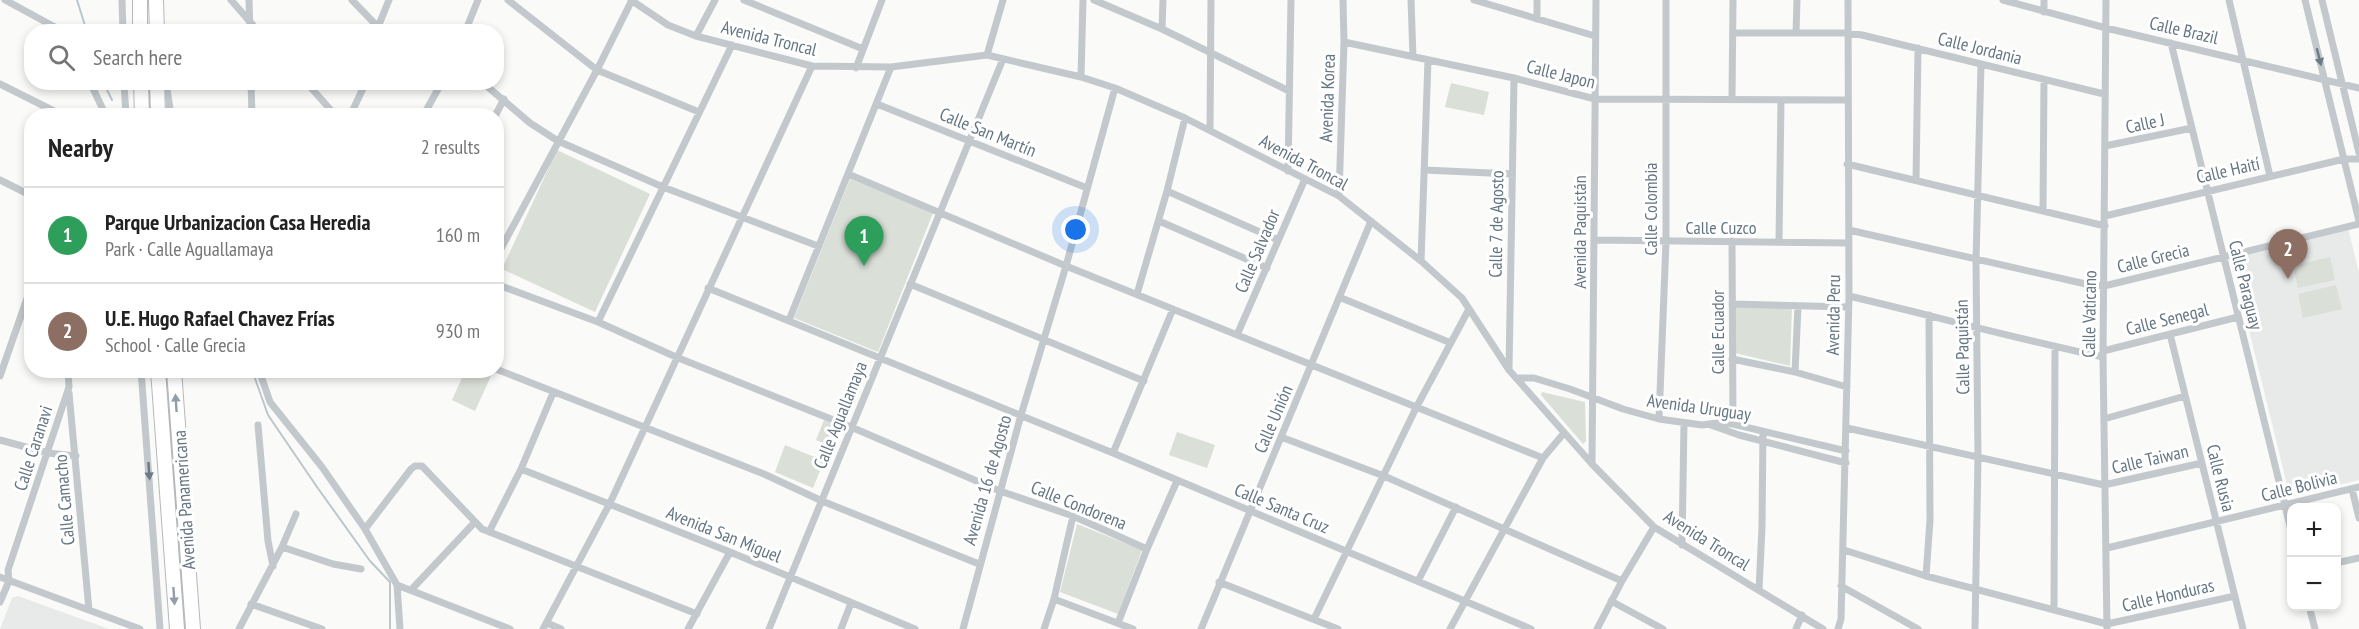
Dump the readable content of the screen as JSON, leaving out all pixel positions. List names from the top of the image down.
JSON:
{
  "streets": {
    "highway": ["Avenida Panamericana"],
    "street": [
      "Calle Brazil",
      "Avenida Troncal",
      "Calle Jordania",
      "Calle Japon",
      "Avenida Korea",
      "Calle J",
      "Calle San Martín",
      "Calle Haití",
      "Calle Colombia",
      "Calle 7 de Agosto",
      "Calle Cuzco",
      "Avenida Paquistán",
      "Calle Salvador",
      "Calle Grecia",
      "Calle Paraguay",
      "Calle Vaticano",
      "Avenida Peru",
      "Calle Senegal",
      "Calle Ecuador",
      "Calle Paquistán",
      "Avenida Uruguay",
      "Calle Aguallamaya",
      "Calle Unión",
      "Calle Caranavi",
      "Calle Taiwan",
      "Calle Rusia",
      "Avenida 16 de Agosto",
      "Calle Bolivia",
      "Calle Camacho",
      "Calle Condorena",
      "Calle Santa Cruz",
      "Avenida San Miguel",
      "Calle Honduras"
    ]
  },
  "crossings": [
    ["Calle Brazil", "Calle Paraguay"],
    ["Calle Brazil", "Calle Vaticano"],
    ["Avenida Troncal", "Avenida Korea"],
    ["Avenida Troncal", "Calle 7 de Agosto"],
    ["Avenida Troncal", "Avenida Paquistán"],
    ["Avenida Troncal", "Calle Salvador"],
    ["Avenida Troncal", "Avenida Uruguay"],
    ["Avenida Troncal", "Calle Aguallamaya"],
    ["Avenida Troncal", "Calle Unión"],
    ["Avenida Troncal", "Avenida 16 de Agosto"],
    ["Calle Jordania", "Calle Vaticano"],
    ["Calle Jordania", "Avenida Peru"],
    ["Calle Jordania", "Calle Paquistán"],
    ["Calle Japon", "Avenida Korea"],
    ["Calle Japon", "Calle Colombia"],
    ["Calle Japon", "Calle 7 de Agosto"],
    ["Calle Japon", "Avenida Paquistán"],
    ["Calle Japon", "Avenida Peru"],
    ["Calle J", "Calle Paraguay"],
    ["Calle J", "Calle Vaticano"],
    ["Calle San Martín", "Calle Aguallamaya"],
    ["Calle San Martín", "Avenida 16 de Agosto"],
    ["Calle Haití", "Calle Paraguay"],
    ["Calle Haití", "Calle Vaticano"],
    ["Calle Colombia", "Calle Cuzco"],
    ["Calle Colombia", "Avenida Uruguay"],
    ["Calle Cuzco", "Avenida Paquistán"],
    ["Calle Cuzco", "Avenida Peru"],
    ["Calle Cuzco", "Calle Ecuador"],
    ["Avenida Paquistán", "Avenida Uruguay"],
    ["Calle Grecia", "Calle Paraguay"],
    ["Calle Grecia", "Calle Vaticano"],
    ["Calle Grecia", "Avenida Peru"],
    ["Calle Grecia", "Calle Paquistán"],
    ["Calle Paraguay", "Calle Senegal"],
    ["Calle Paraguay", "Calle Bolivia"],
    ["Calle Vaticano", "Calle Senegal"],
    ["Calle Vaticano", "Calle Taiwan"],
    ["Calle Vaticano", "Calle Bolivia"],
    ["Calle Vaticano", "Calle Honduras"],
    ["Avenida Peru", "Avenida Uruguay"],
    ["Calle Senegal", "Calle Rusia"],
    ["Calle Ecuador", "Avenida Uruguay"],
    ["Calle Aguallamaya", "Calle Condorena"],
    ["Calle Aguallamaya", "Calle Santa Cruz"],
    ["Calle Aguallamaya", "Avenida San Miguel"],
    ["Calle Unión", "Calle Santa Cruz"],
    ["Calle Caranavi", "Calle Camacho"],
    ["Calle Taiwan", "Calle Rusia"],
    ["Calle Rusia", "Calle Bolivia"],
    ["Calle Rusia", "Calle Honduras"],
    ["Avenida 16 de Agosto", "Calle Condorena"],
    ["Avenida 16 de Agosto", "Calle Santa Cruz"]
  ],
  "page": {
    "search": "Search here",
    "heading": ["Nearby", "2 results"],
    "list": [
      {
        "mark": "1",
        "name": "Parque Urbanizacion Casa Heredia",
        "note": "Park · Calle Aguallamaya",
        "value": "160 m"
      },
      {
        "mark": "2",
        "name": "U.E. Hugo Rafael Chavez Frías",
        "note": "School · Calle Grecia",
        "value": "930 m"
      }
    ],
    "pins": ["1", "2"],
    "map_buttons": ["+", "−"]
  }
}
